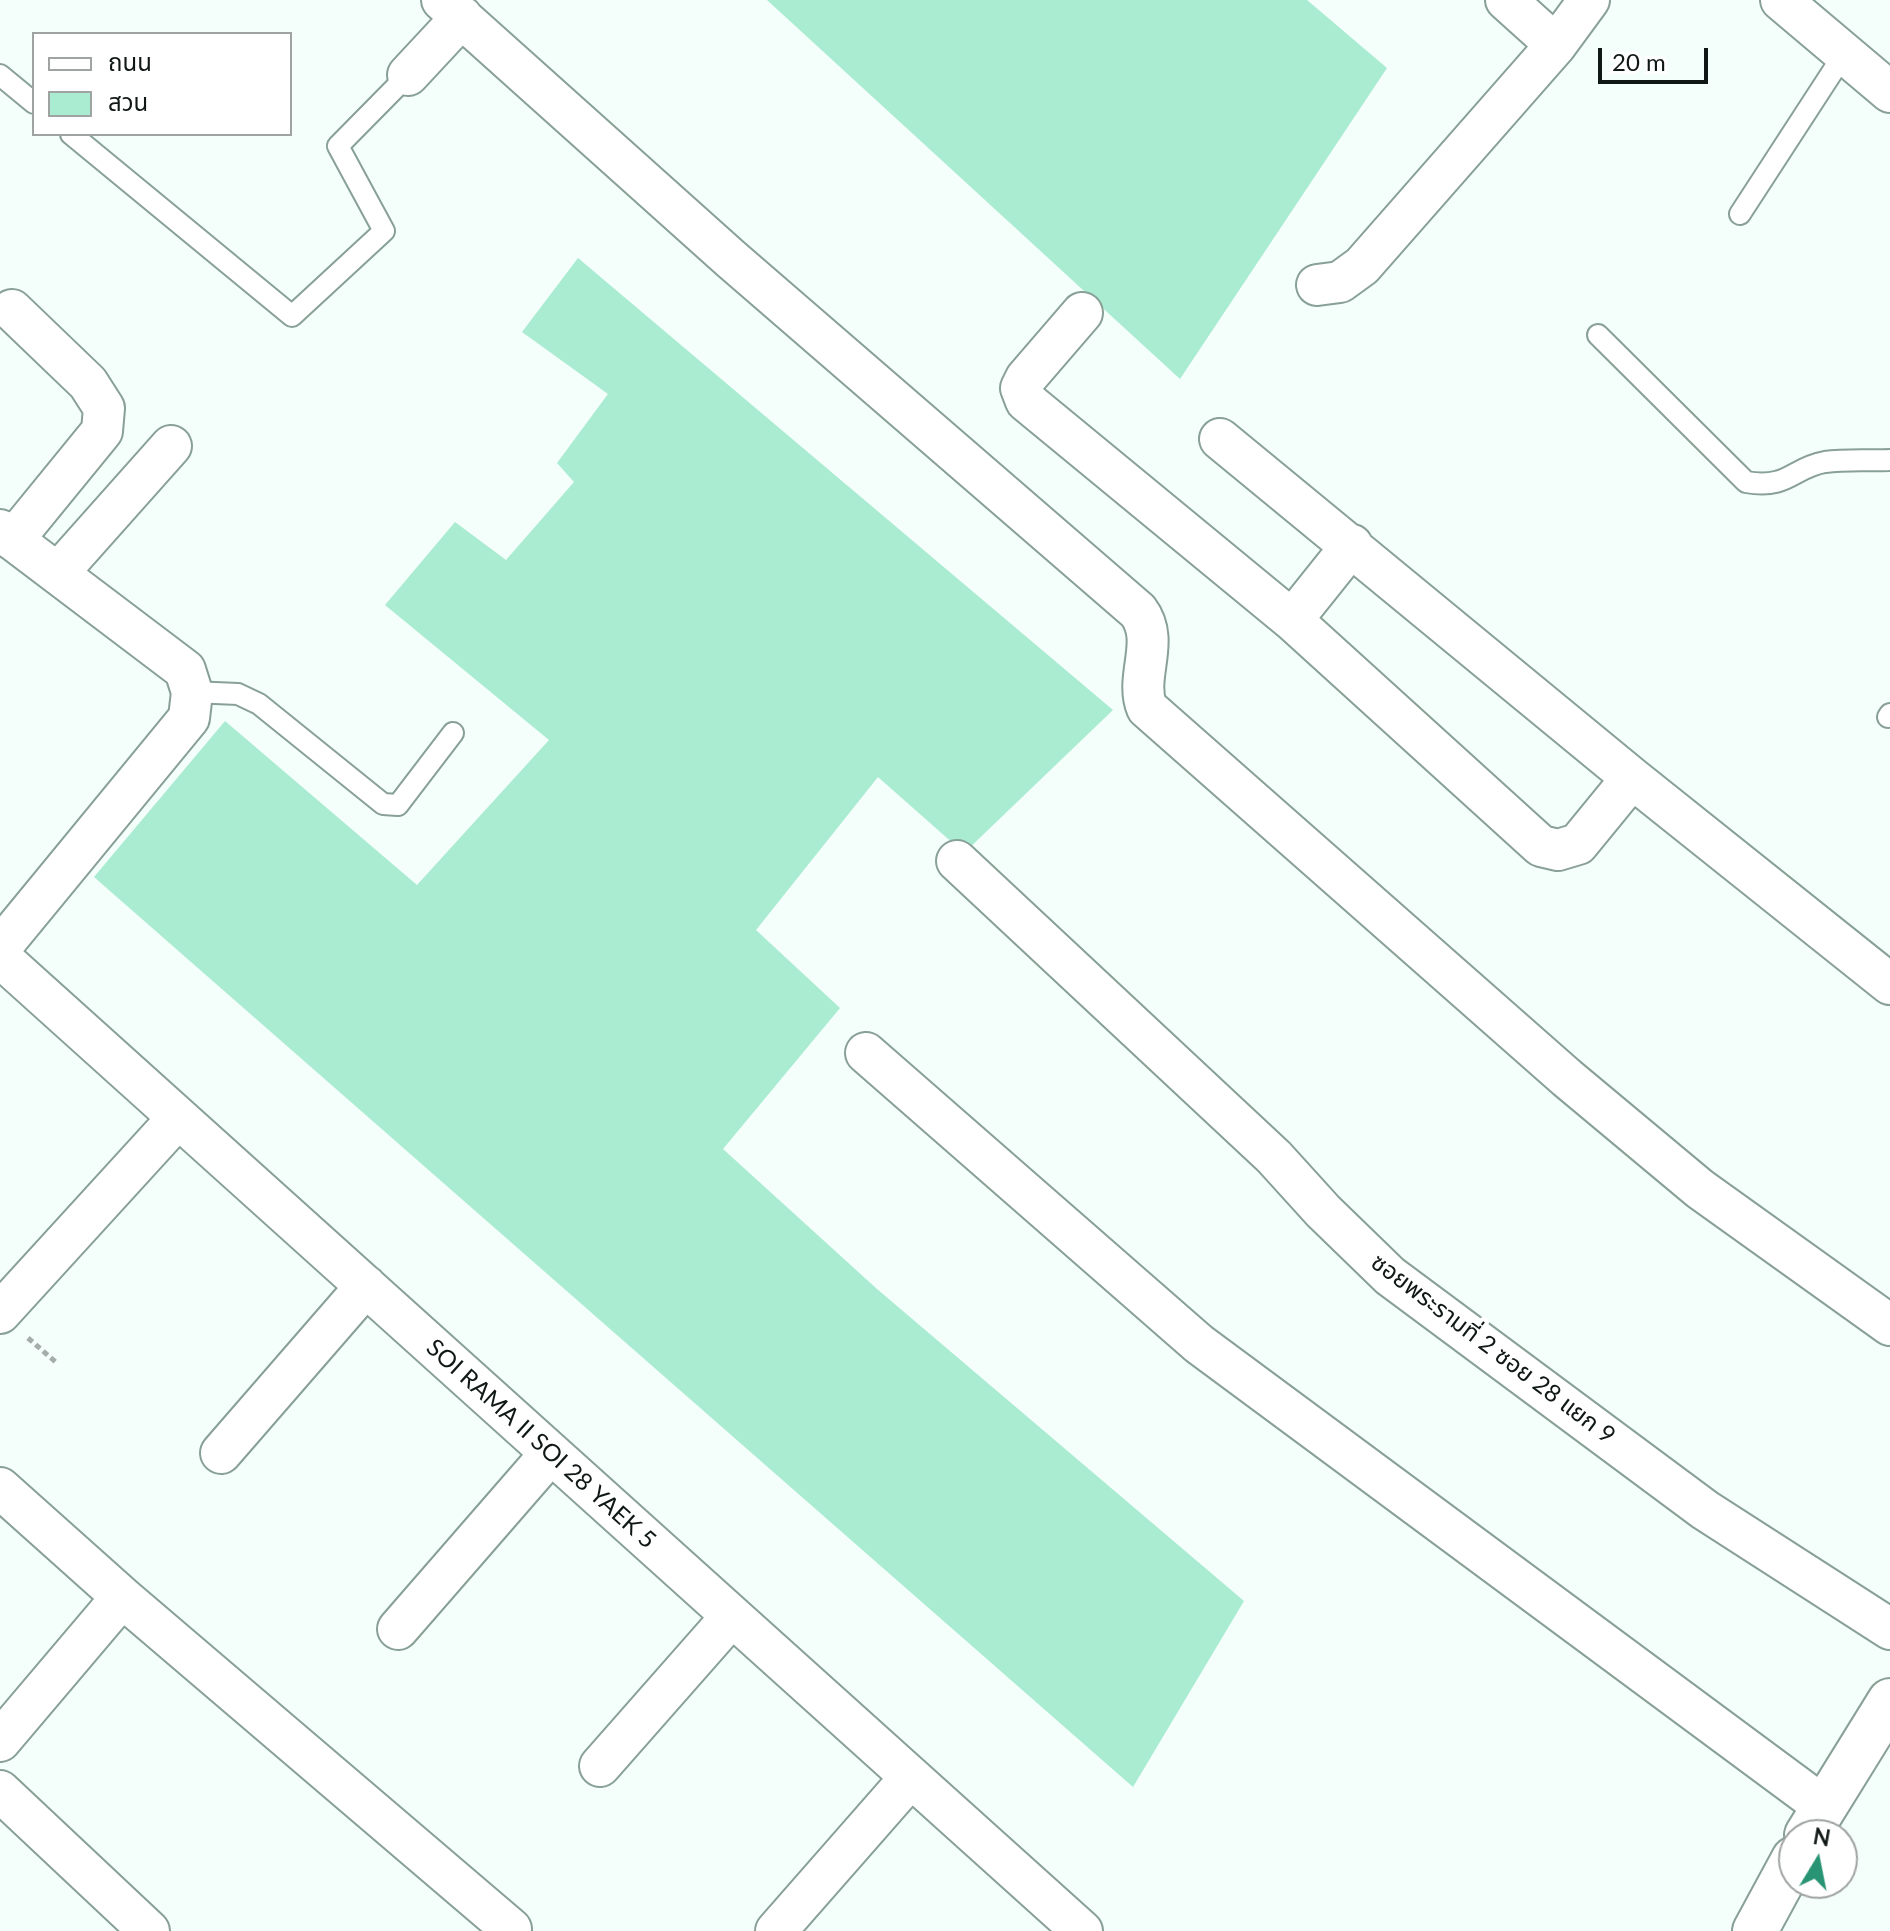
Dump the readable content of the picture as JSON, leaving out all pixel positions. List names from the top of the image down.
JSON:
{
  "streets": {
    "street": ["ซอยพระรามที่ 2 ซอย 28 แยก 9", "SOI RAMA II SOI 28 YAEK 5"]
  },
  "legend": ["ถนน", "สวน"],
  "scale_bar": "20 m",
  "north": "top"
}
